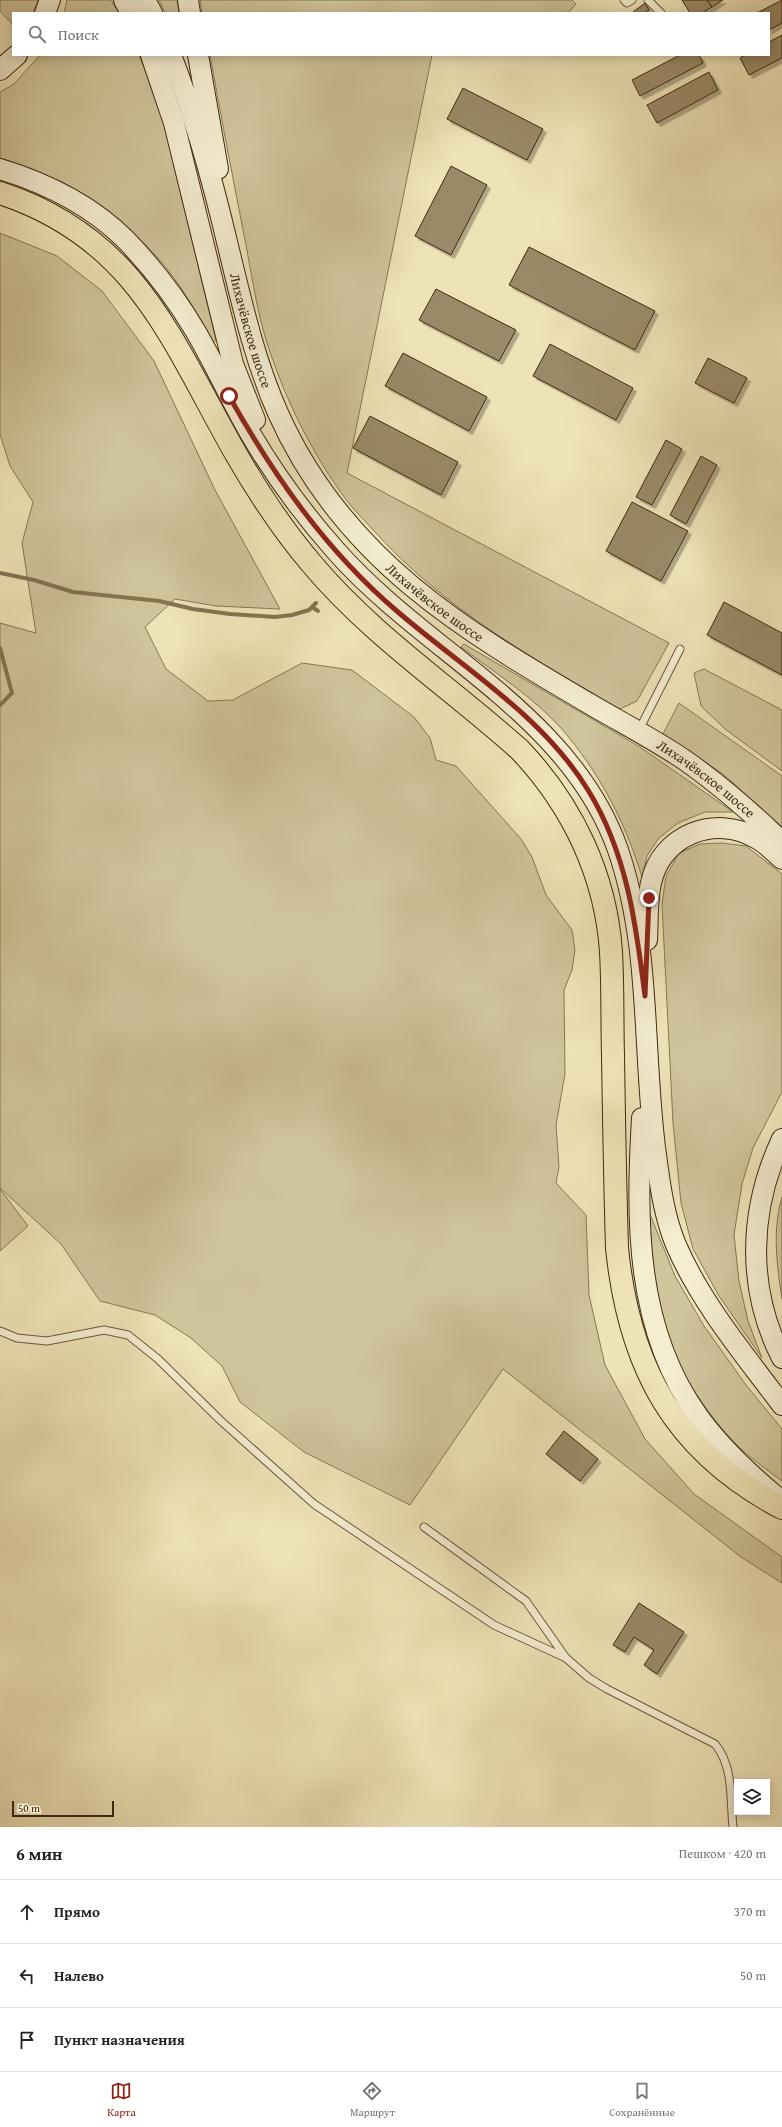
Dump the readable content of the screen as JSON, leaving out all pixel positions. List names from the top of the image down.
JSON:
{
  "streets": {
    "main road": ["Лихачёвское шоссе"]
  },
  "scale_bar": "50 m",
  "page": {
    "search": "Поиск",
    "scale": "50 m",
    "heading": ["6 мин", "Пешком · 420 m"],
    "list": [
      ["Прямо", "370 m"],
      ["Налево", "50 m"],
      "Пункт назначения"
    ],
    "nav": ["Карта", "Маршрут", "Сохранённые"]
  }
}
